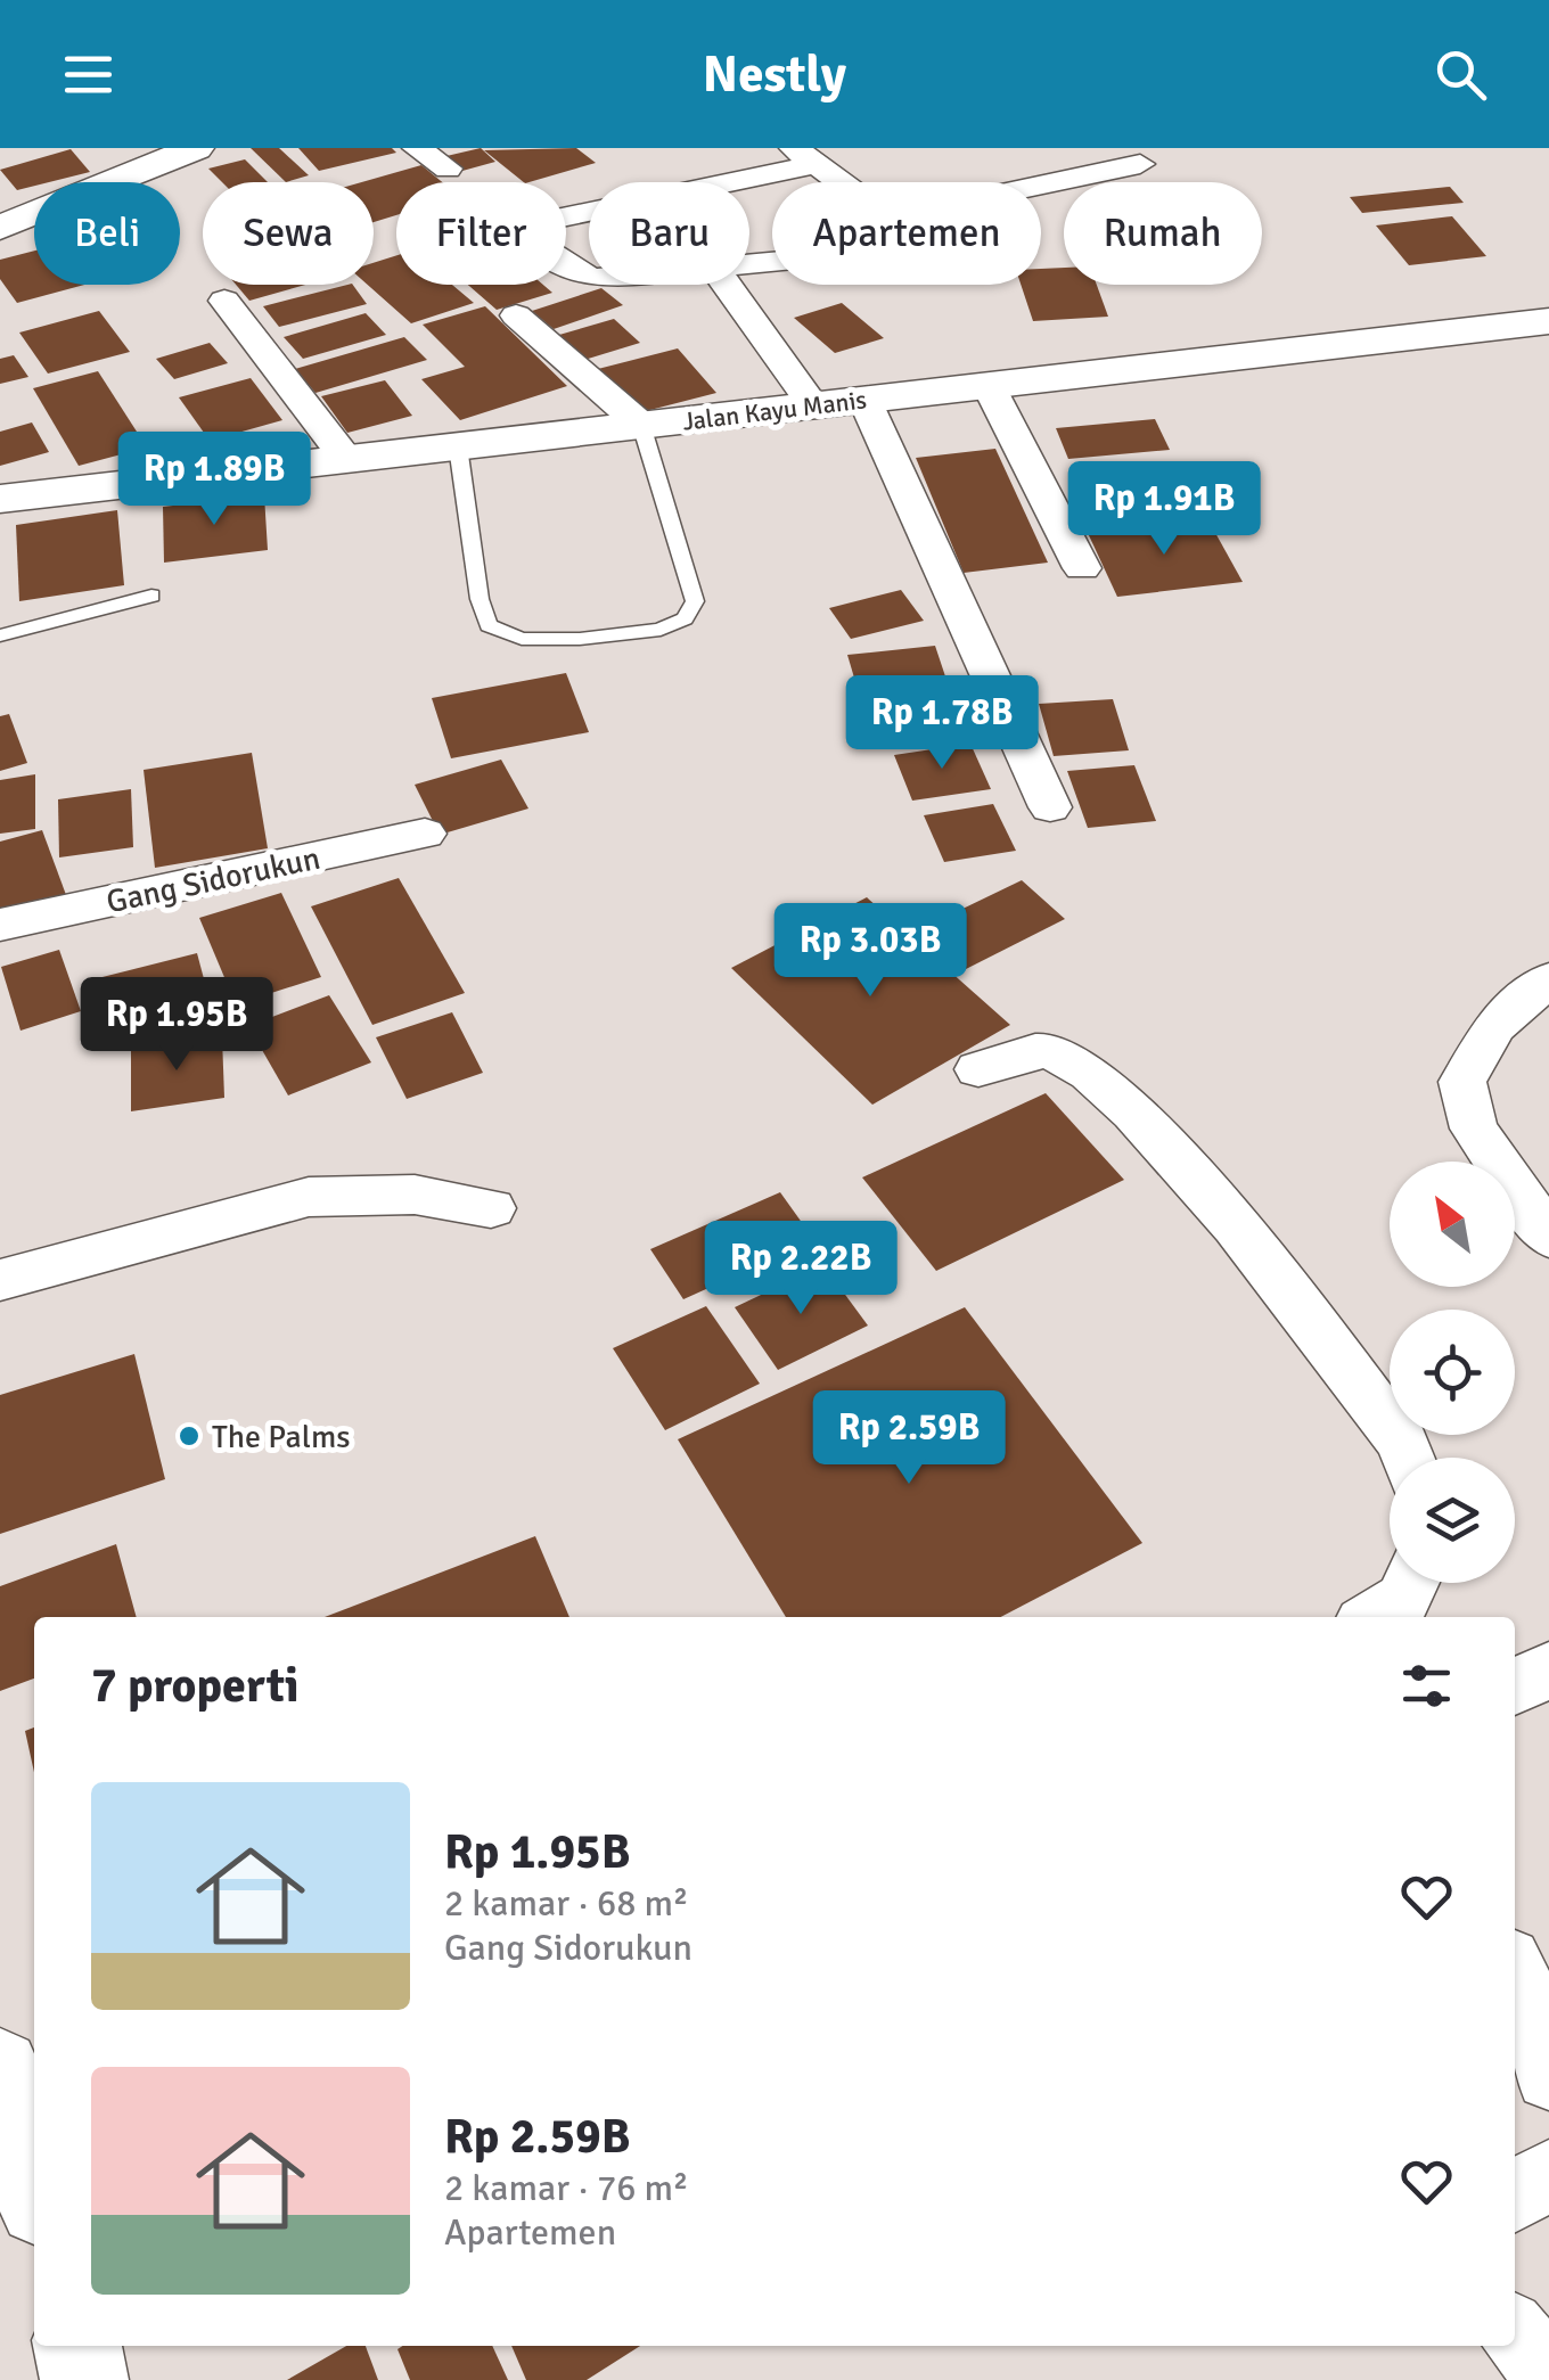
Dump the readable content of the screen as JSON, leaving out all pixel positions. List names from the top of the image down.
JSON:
{
  "streets": {
    "street": ["Jalan Kayu Manis", "Gang Sidorukun"]
  },
  "places": ["The Palms"],
  "north": "top left",
  "page": {
    "header": "Nestly",
    "chip": [
      "Beli",
      "Sewa",
      "Filter",
      "Baru",
      "Apartemen",
      "Rumah"
    ],
    "price": [
      "Rp 1.89B",
      "Rp 1.91B",
      "Rp 1.78B",
      "Rp 3.03B",
      "Rp 1.95B",
      "Rp 2.22B",
      "Rp 2.59B"
    ],
    "heading": "7 properti",
    "list": [
      {
        "name": "Rp 1.95B",
        "note": "2 kamar · 68 m² · Gang Sidorukun"
      },
      {
        "name": "Rp 2.59B",
        "note": "2 kamar · 76 m² · Apartemen"
      }
    ]
  }
}
